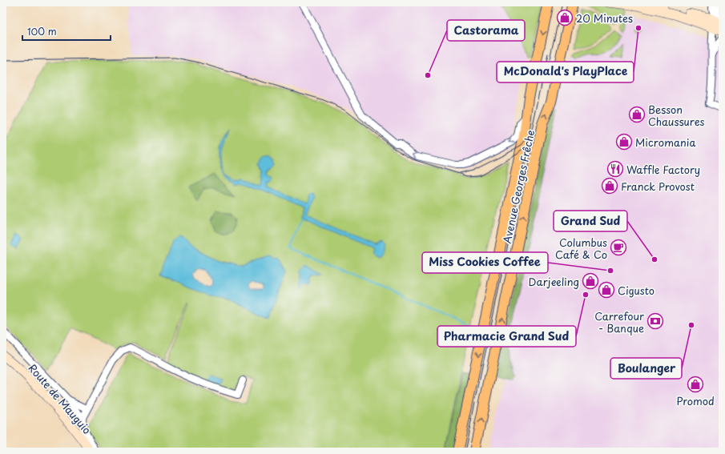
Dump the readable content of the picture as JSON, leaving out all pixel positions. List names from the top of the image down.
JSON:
{
  "streets": {
    "main road": ["Avenue Georges Frêche", "Route de Mauguio"]
  },
  "places": {
    "shop": [
      "20 Minutes",
      "Besson Chaussures",
      "Micromania",
      "Franck Provost",
      "Darjeeling",
      "Cigusto",
      "Promod"
    ],
    "other": [
      "McDonald's PlayPlace",
      "Castorama",
      "Grand Sud",
      "Miss Cookies Coffee",
      "Pharmacie Grand Sud",
      "Boulanger"
    ],
    "restaurant": ["Waffle Factory"],
    "cafe": ["Columbus Café & Co"],
    "bank": ["Carrefour - Banque"]
  },
  "scale_bar": "100 m"
}
